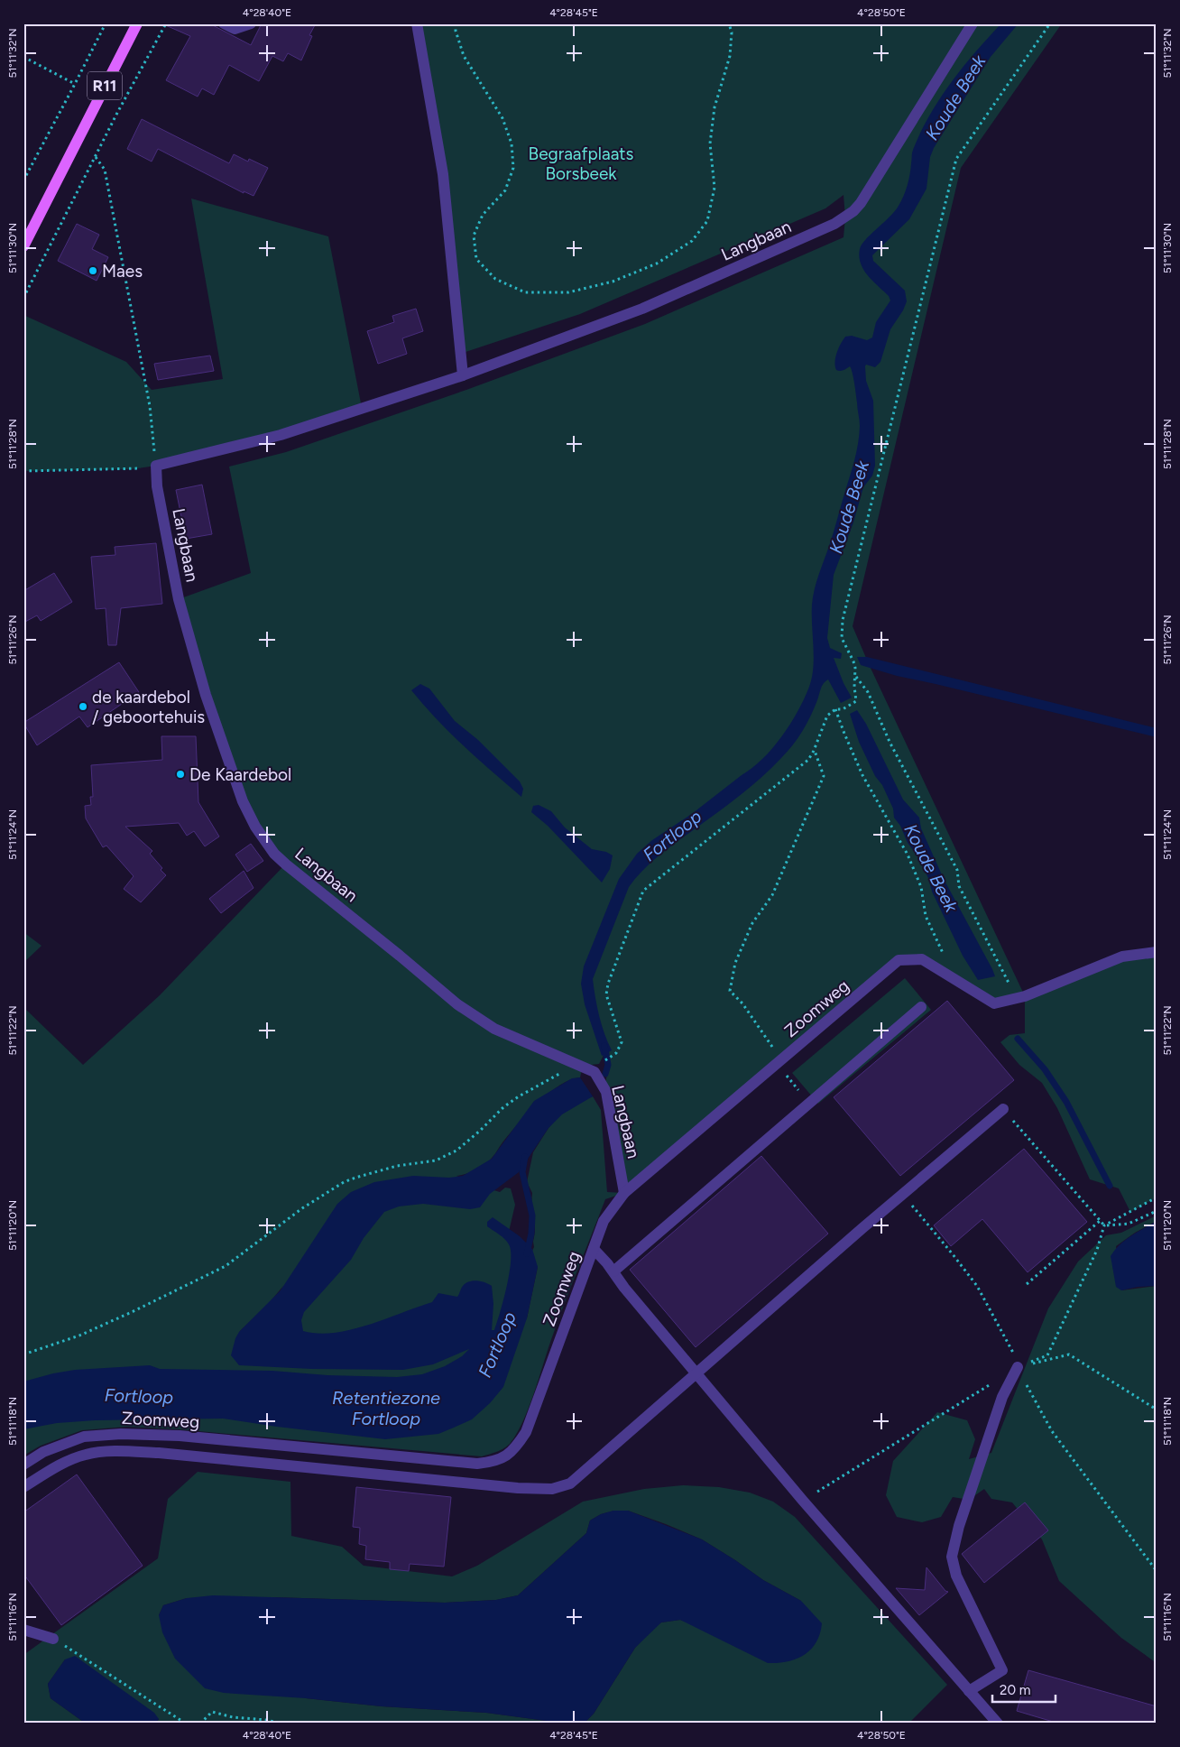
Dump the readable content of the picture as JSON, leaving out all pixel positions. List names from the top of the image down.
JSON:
{
  "streets": {
    "main road": ["R11"],
    "street": ["Langbaan", "Zoomweg"]
  },
  "crossings": [
    ["Langbaan", "Zoomweg"]
  ],
  "water": ["Koude Beek", "Fortloop", "Retentiezone Fortloop"],
  "parks": ["Begraafplaats Borsbeek"],
  "places": ["Maes", "de kaardebol / geboortehuis", "De Kaardebol"],
  "scale_bar": "20 m",
  "coordinates": [
    "4°28'40\"E",
    "4°28'45\"E",
    "4°28'50\"E",
    "51°11'32\"N",
    "51°11'30\"N",
    "51°11'28\"N",
    "51°11'26\"N",
    "51°11'24\"N",
    "51°11'22\"N",
    "51°11'20\"N",
    "51°11'18\"N",
    "51°11'16\"N"
  ]
}
